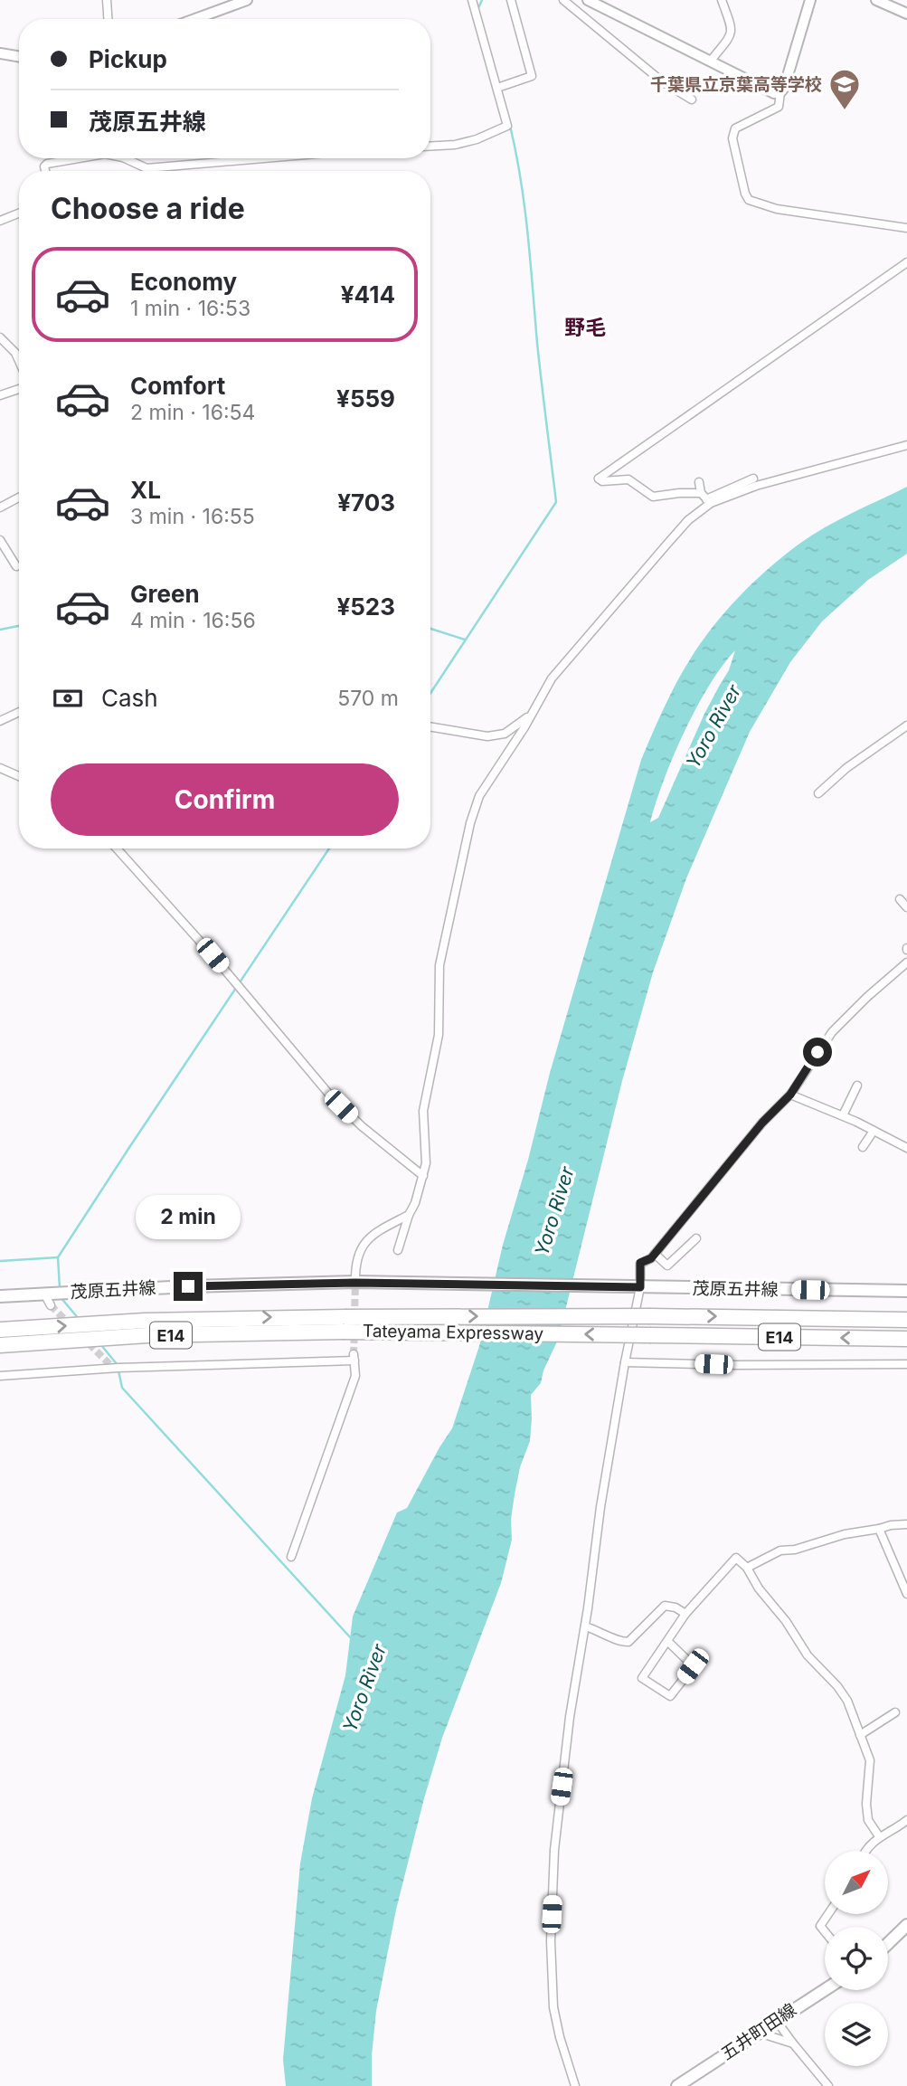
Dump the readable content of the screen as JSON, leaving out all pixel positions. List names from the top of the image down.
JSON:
{
  "streets": {
    "highway": ["Tateyama Expressway", "E14"],
    "main road": ["茂原五井線", "五井町田線"]
  },
  "districts": ["野毛"],
  "water": ["Yoro River"],
  "places": {
    "school or university": ["千葉県立京葉高等学校"]
  },
  "north": "top right",
  "page": {
    "banner": ["Pickup", "茂原五井線"],
    "heading": "Choose a ride",
    "list": [
      {
        "name": "Economy",
        "note": "1 min · 16:53",
        "value": "¥414"
      },
      {
        "name": "Comfort",
        "note": "2 min · 16:54",
        "value": "¥559"
      },
      {
        "name": "XL",
        "note": "3 min · 16:55",
        "value": "¥703"
      },
      {
        "name": "Green",
        "note": "4 min · 16:56",
        "value": "¥523"
      }
    ],
    "pay": ["Cash", "570 m"],
    "buttons": "Confirm",
    "bubble": "2 min"
  }
}
